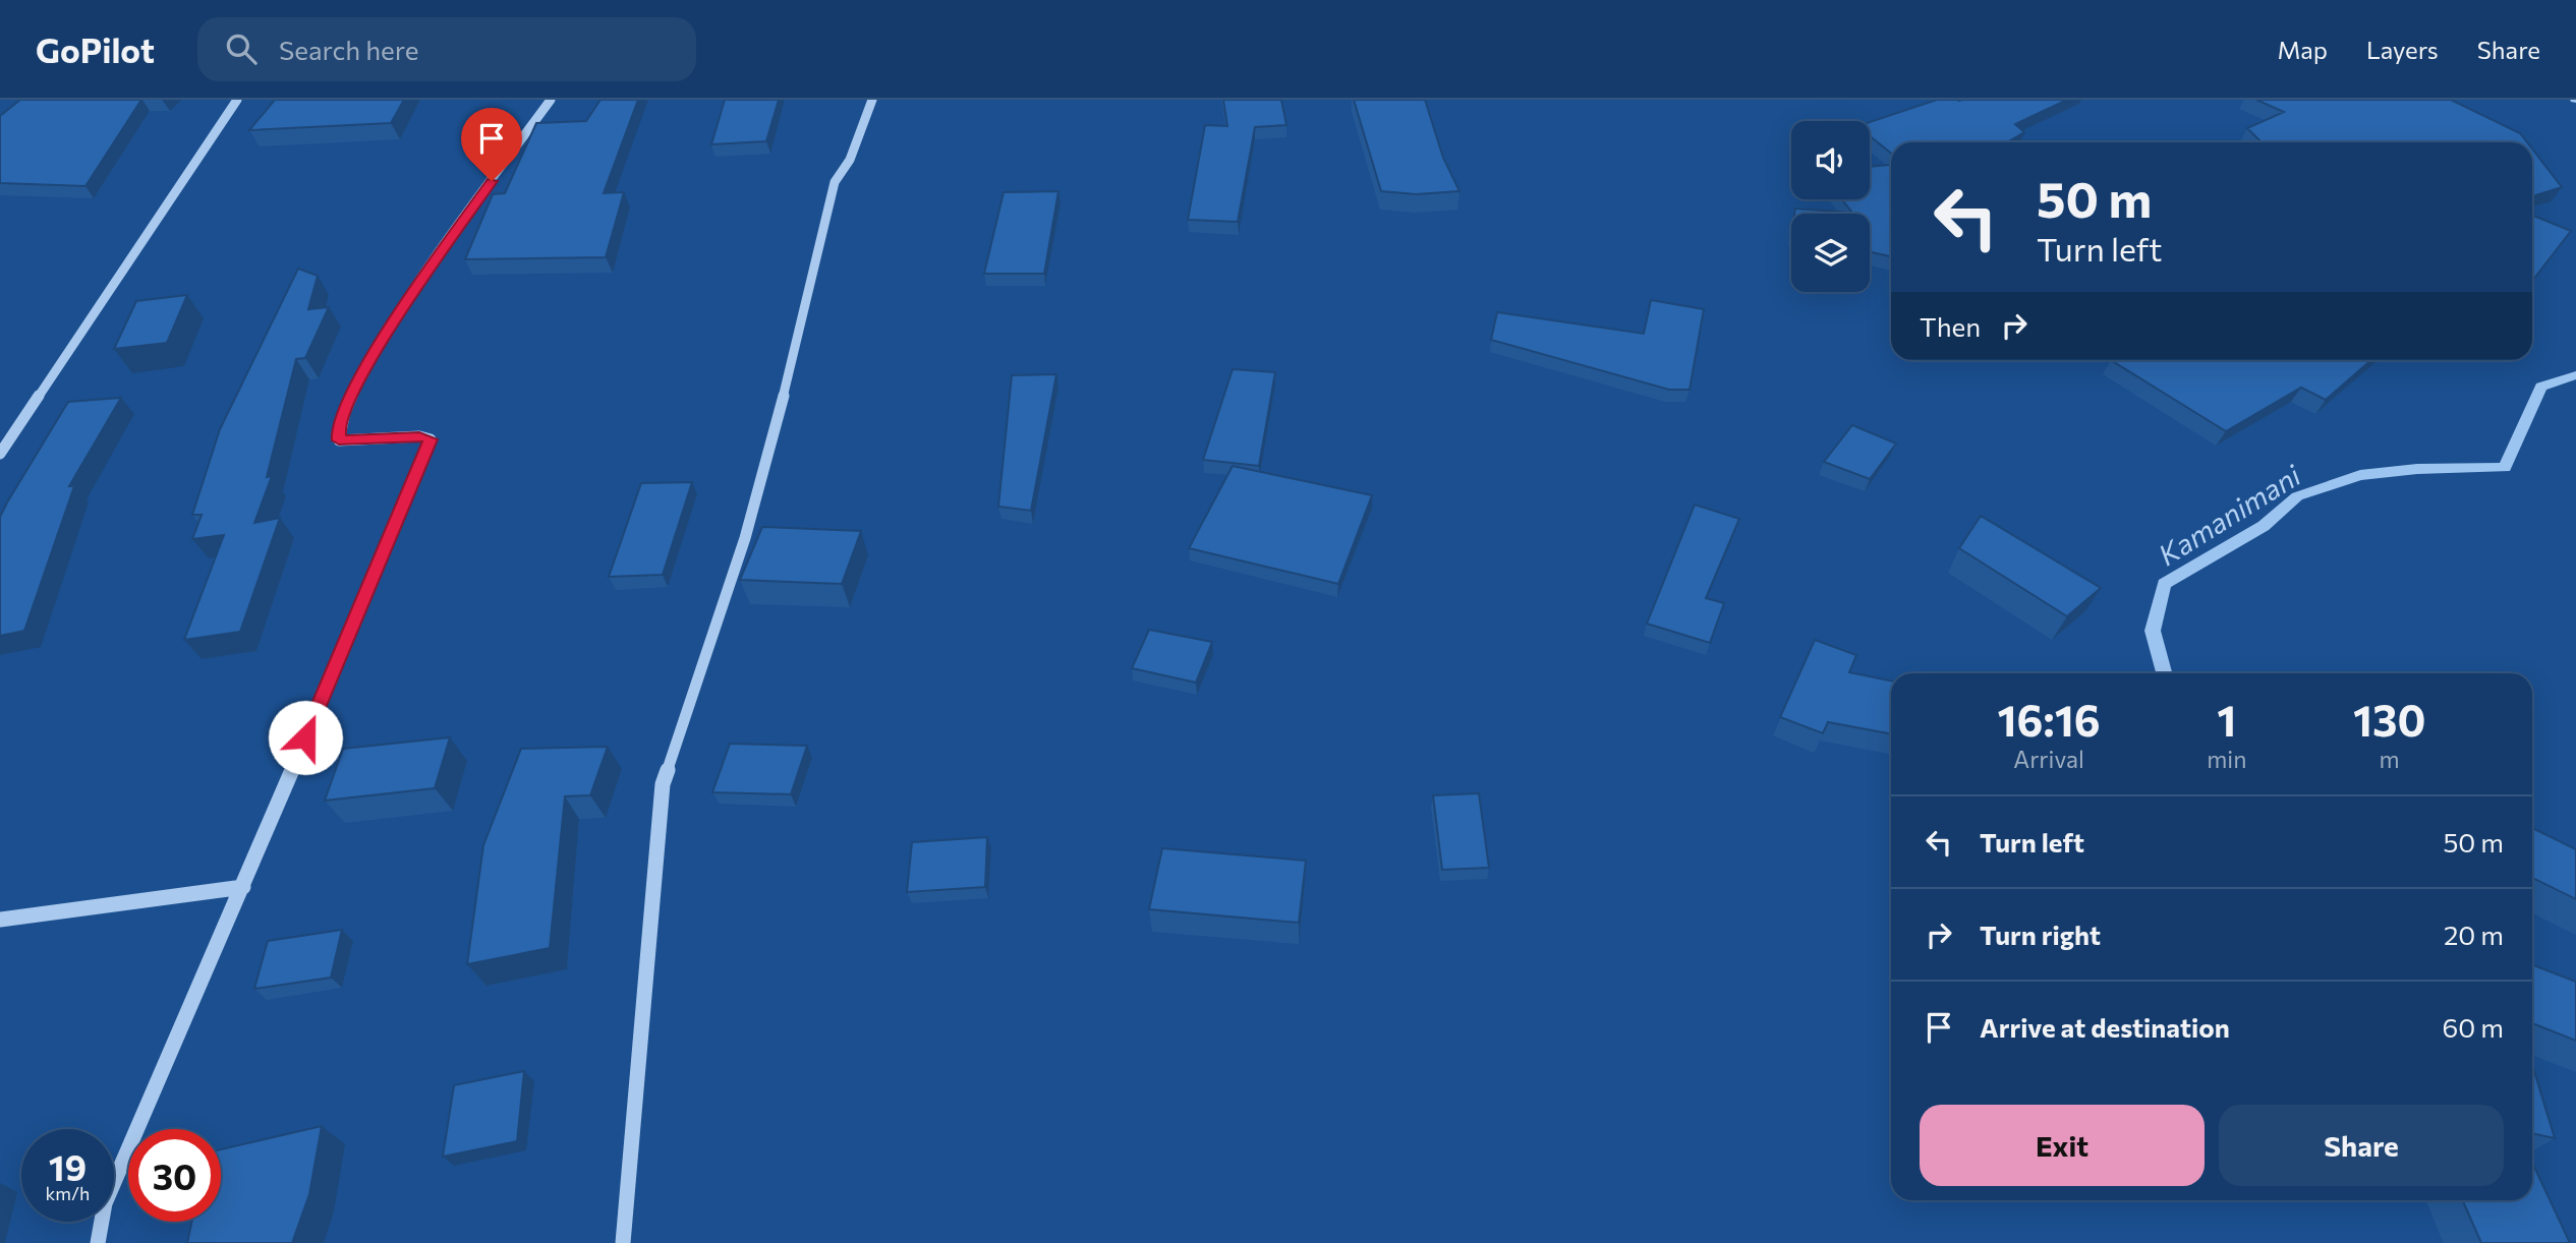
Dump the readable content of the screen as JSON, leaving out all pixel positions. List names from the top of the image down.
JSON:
{
  "water": ["Kamanimani"],
  "page": {
    "header": "GoPilot",
    "search": "Search here",
    "nav": ["Map", "Layers", "Share"],
    "turn": ["50 m", "Turn left"],
    "then": "Then",
    "eta": [
      "16:16",
      "Arrival",
      "1",
      "min",
      "130",
      "m"
    ],
    "list": [
      {
        "name": "Turn left",
        "value": "50 m"
      },
      {
        "name": "Turn right",
        "value": "20 m"
      },
      {
        "name": "Arrive at destination",
        "value": "60 m"
      }
    ],
    "buttons": ["Exit", "Share"],
    "speed": "19 km/h",
    "limit": "30"
  }
}
